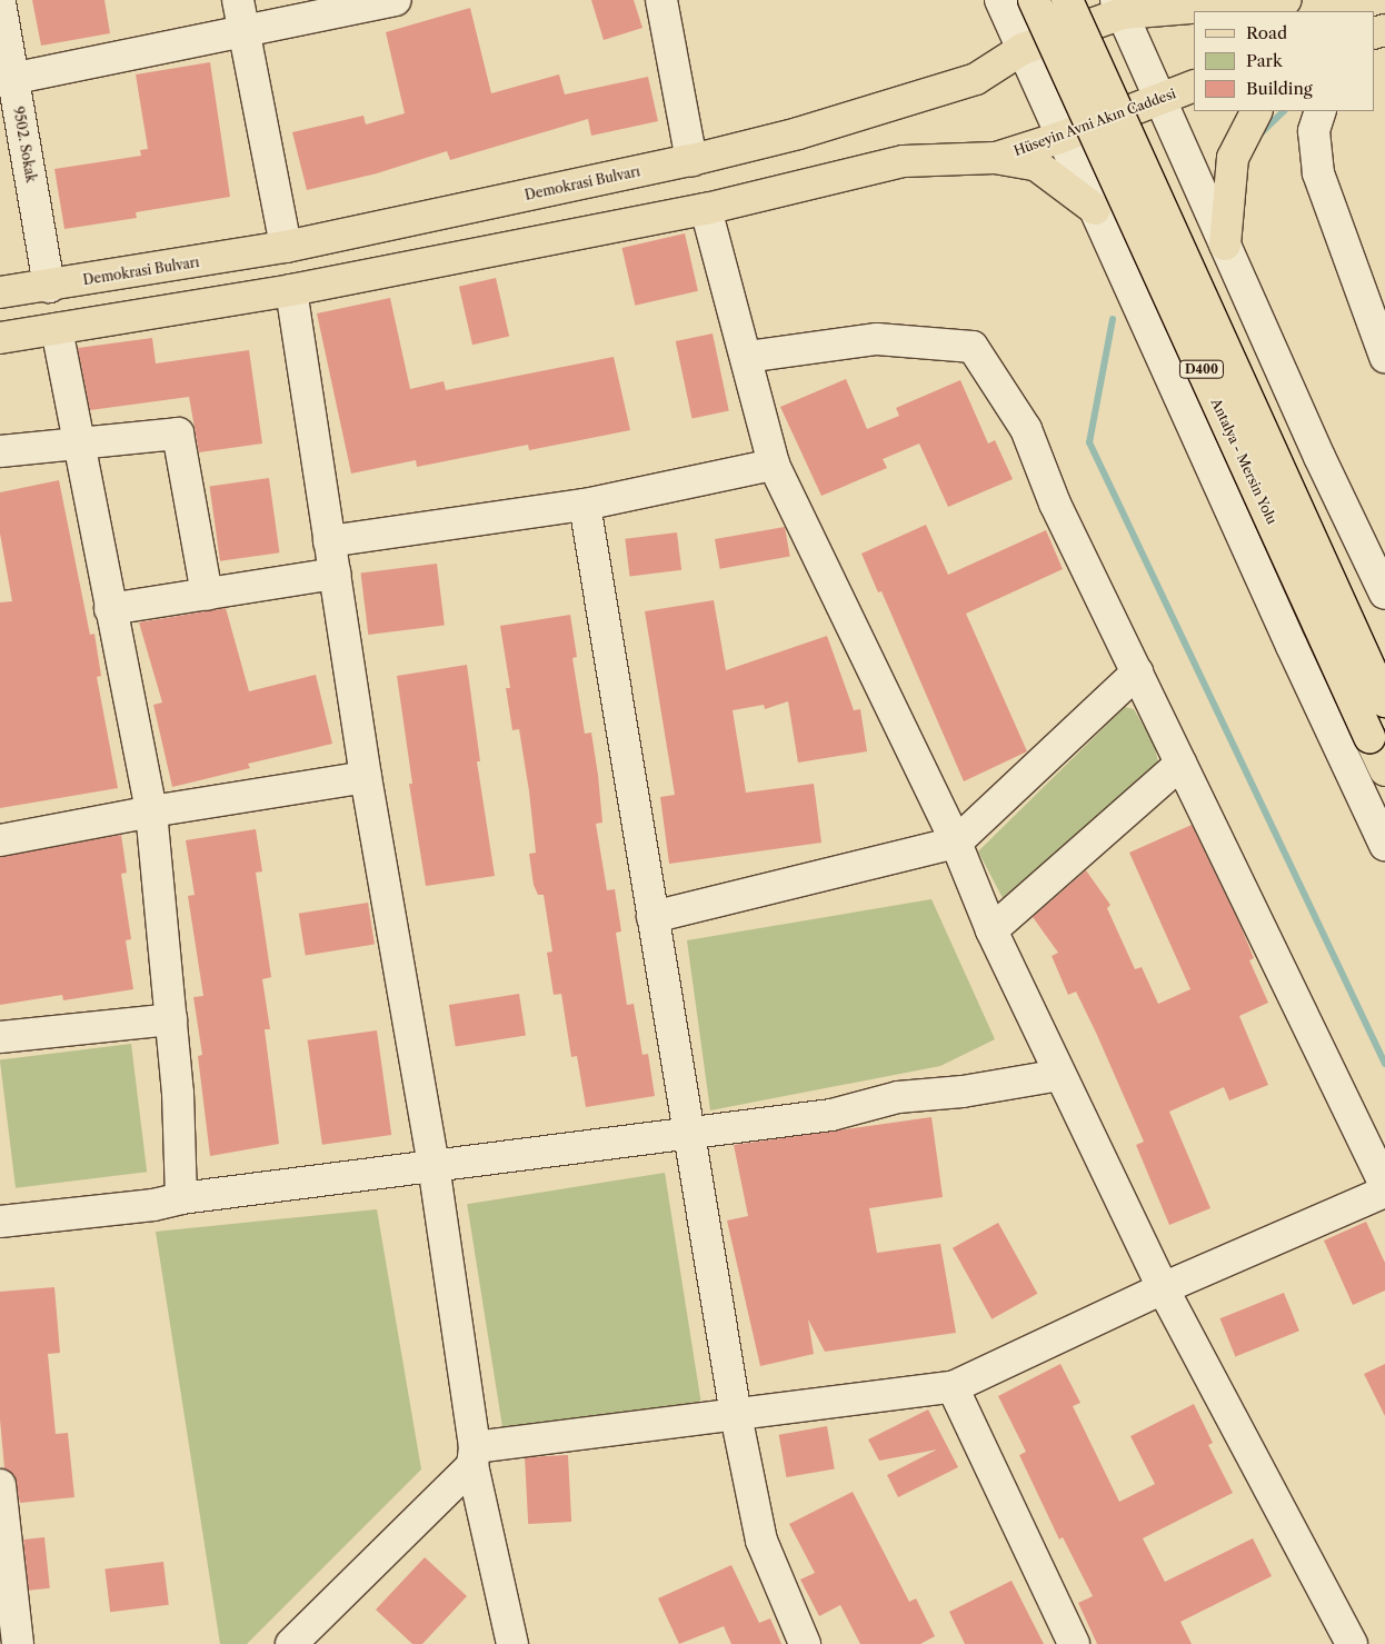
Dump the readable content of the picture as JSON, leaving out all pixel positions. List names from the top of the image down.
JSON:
{
  "streets": {
    "main road": [
      "Hüseyin Avni Akın Caddesi",
      "Demokrasi Bulvarı",
      "D400",
      "Antalya - Mersin Yolu"
    ],
    "street": ["9502. Sokak"]
  },
  "crossings": [
    ["9502. Sokak", "Demokrasi Bulvarı"]
  ],
  "legend": ["Road", "Park", "Building"]
}
